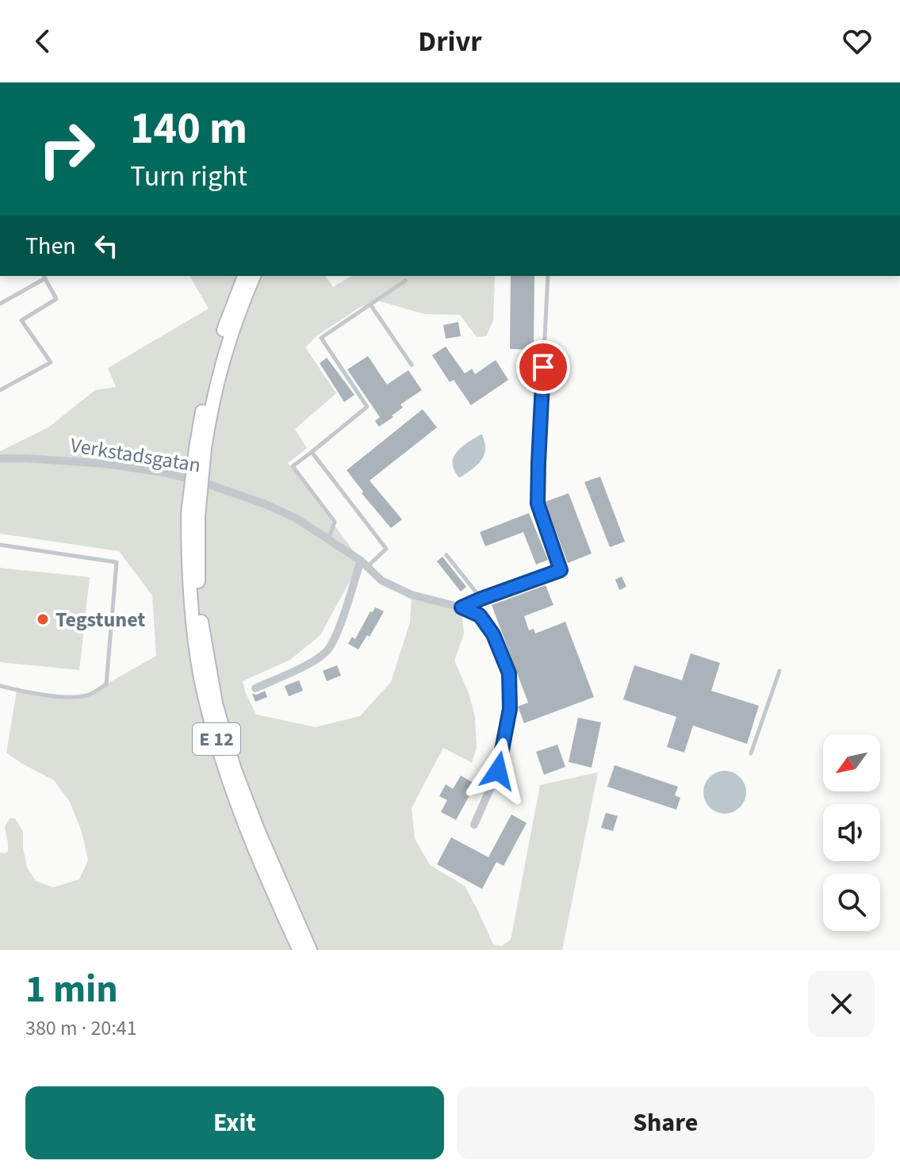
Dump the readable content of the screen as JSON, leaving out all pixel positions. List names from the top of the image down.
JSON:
{
  "streets": {
    "highway": ["E 12"],
    "street": ["Verkstadsgatan"]
  },
  "places": ["Tegstunet"],
  "north": "bottom left",
  "page": {
    "header": "Drivr",
    "turn": ["140 m", "Turn right"],
    "then": "Then",
    "heading": ["1 min", "380 m · 20:41"],
    "buttons": ["Exit", "Share"]
  }
}
